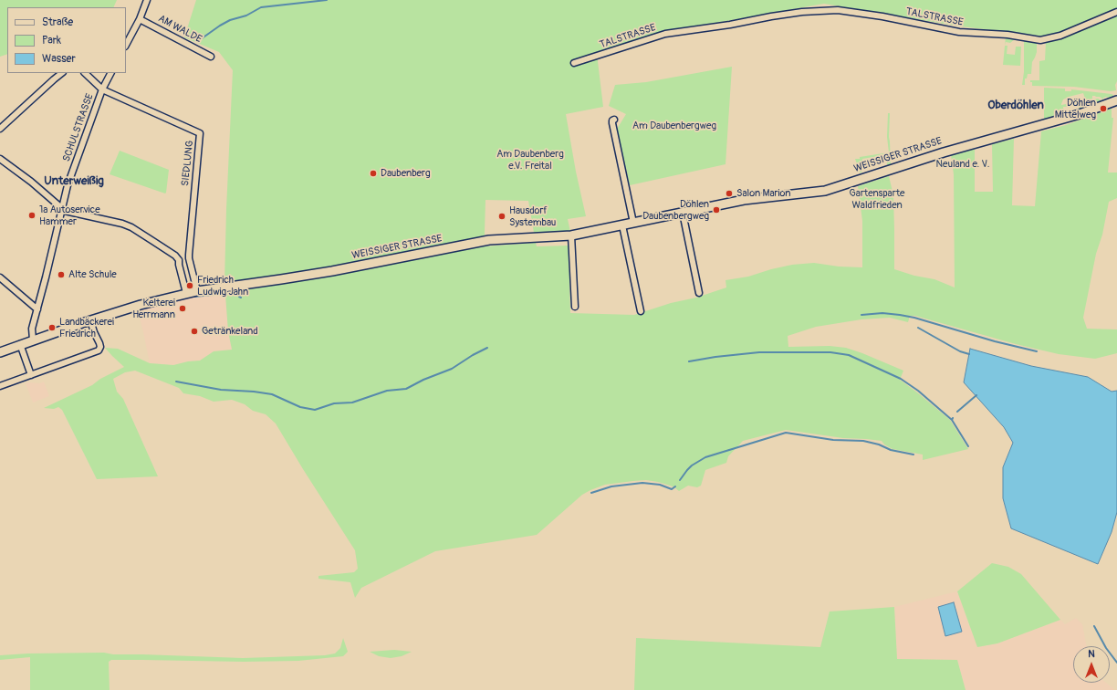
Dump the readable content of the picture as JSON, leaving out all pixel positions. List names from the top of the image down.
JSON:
{
  "streets": {
    "street": [
      "TALSTRASSE",
      "AM WALDE",
      "SCHULSTRASSE",
      "WEISSIGER STRASSE",
      "SIEDLUNG"
    ]
  },
  "crossings": [
    ["SCHULSTRASSE", "WEISSIGER STRASSE"],
    ["SCHULSTRASSE", "SIEDLUNG"],
    ["WEISSIGER STRASSE", "SIEDLUNG"]
  ],
  "districts": ["Oberdöhlen", "Unterweißig"],
  "parks": [
    "Am Daubenbergweg",
    "Am Daubenberg e.V. Freital",
    "Neuland e. V.",
    "Gartensparte Waldfrieden"
  ],
  "places": [
    "Döhlen Mittelweg",
    "Daubenberg",
    "Salon Marion",
    "Döhlen Daubenbergweg",
    "1a Autoservice Hammer",
    "Hausdorf Systembau",
    "Alte Schule",
    "Friedrich Ludwig Jahn",
    "Kelterei Herrmann",
    "Landbäckerei Friedrich",
    "Getränkeland"
  ],
  "legend": ["Straße", "Park", "Wasser"],
  "north": "top"
}
